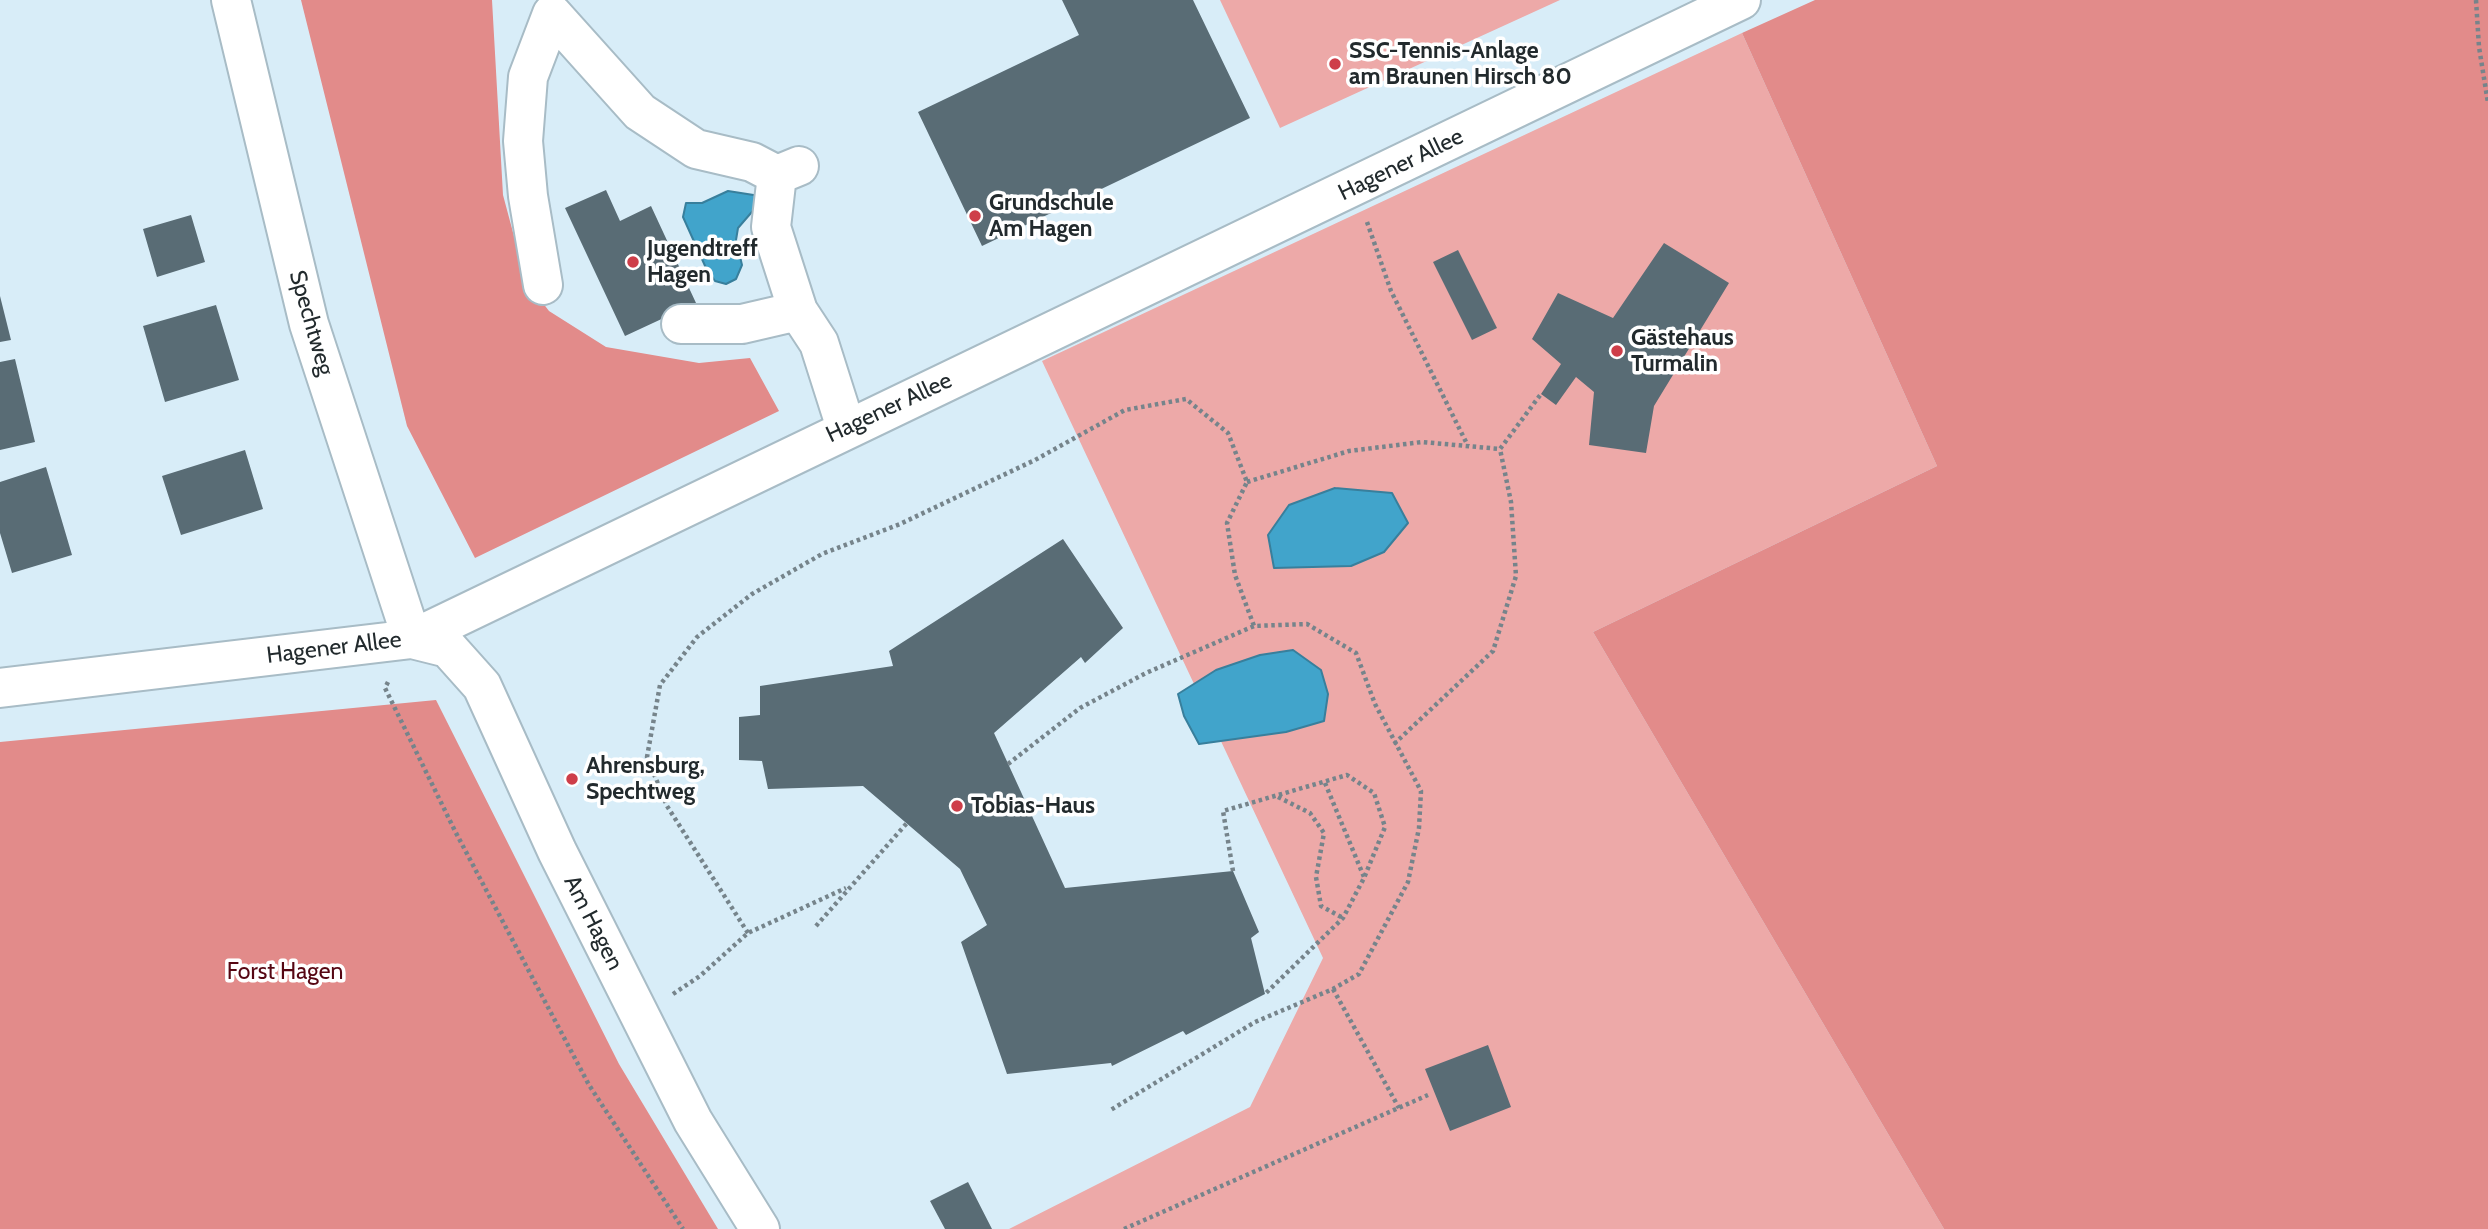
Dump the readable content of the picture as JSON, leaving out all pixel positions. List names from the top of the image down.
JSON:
{
  "streets": {
    "street": ["Hagener Allee", "Spechtweg", "Am Hagen"]
  },
  "crossings": [
    ["Hagener Allee", "Spechtweg"],
    ["Hagener Allee", "Am Hagen"],
    ["Spechtweg", "Am Hagen"]
  ],
  "parks": ["Forst Hagen"],
  "places": [
    "SSC-Tennis-Anlage am Braunen Hirsch 80",
    "Grundschule Am Hagen",
    "Jugendtreff Hagen",
    "Gästehaus Turmalin",
    "Ahrensburg, Spechtweg",
    "Tobias-Haus"
  ]
}
